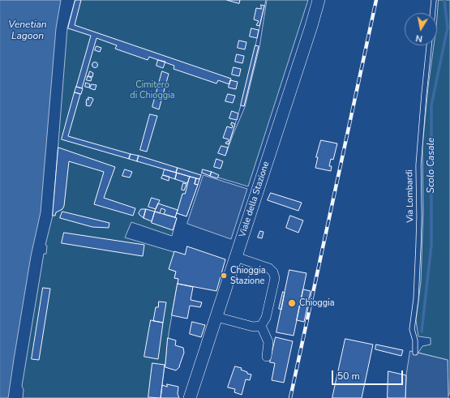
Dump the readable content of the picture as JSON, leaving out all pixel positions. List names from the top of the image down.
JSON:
{
  "streets": {
    "street": ["Viale della Stazione"],
    "lane": ["Via Lombardi"]
  },
  "water": ["Venetian Lagoon", "Scolo Casale"],
  "parks": ["Cimitero di Chioggia"],
  "places": ["Chioggia Stazione", "Chioggia"],
  "scale_bar": "50 m",
  "north": "bottom"
}
